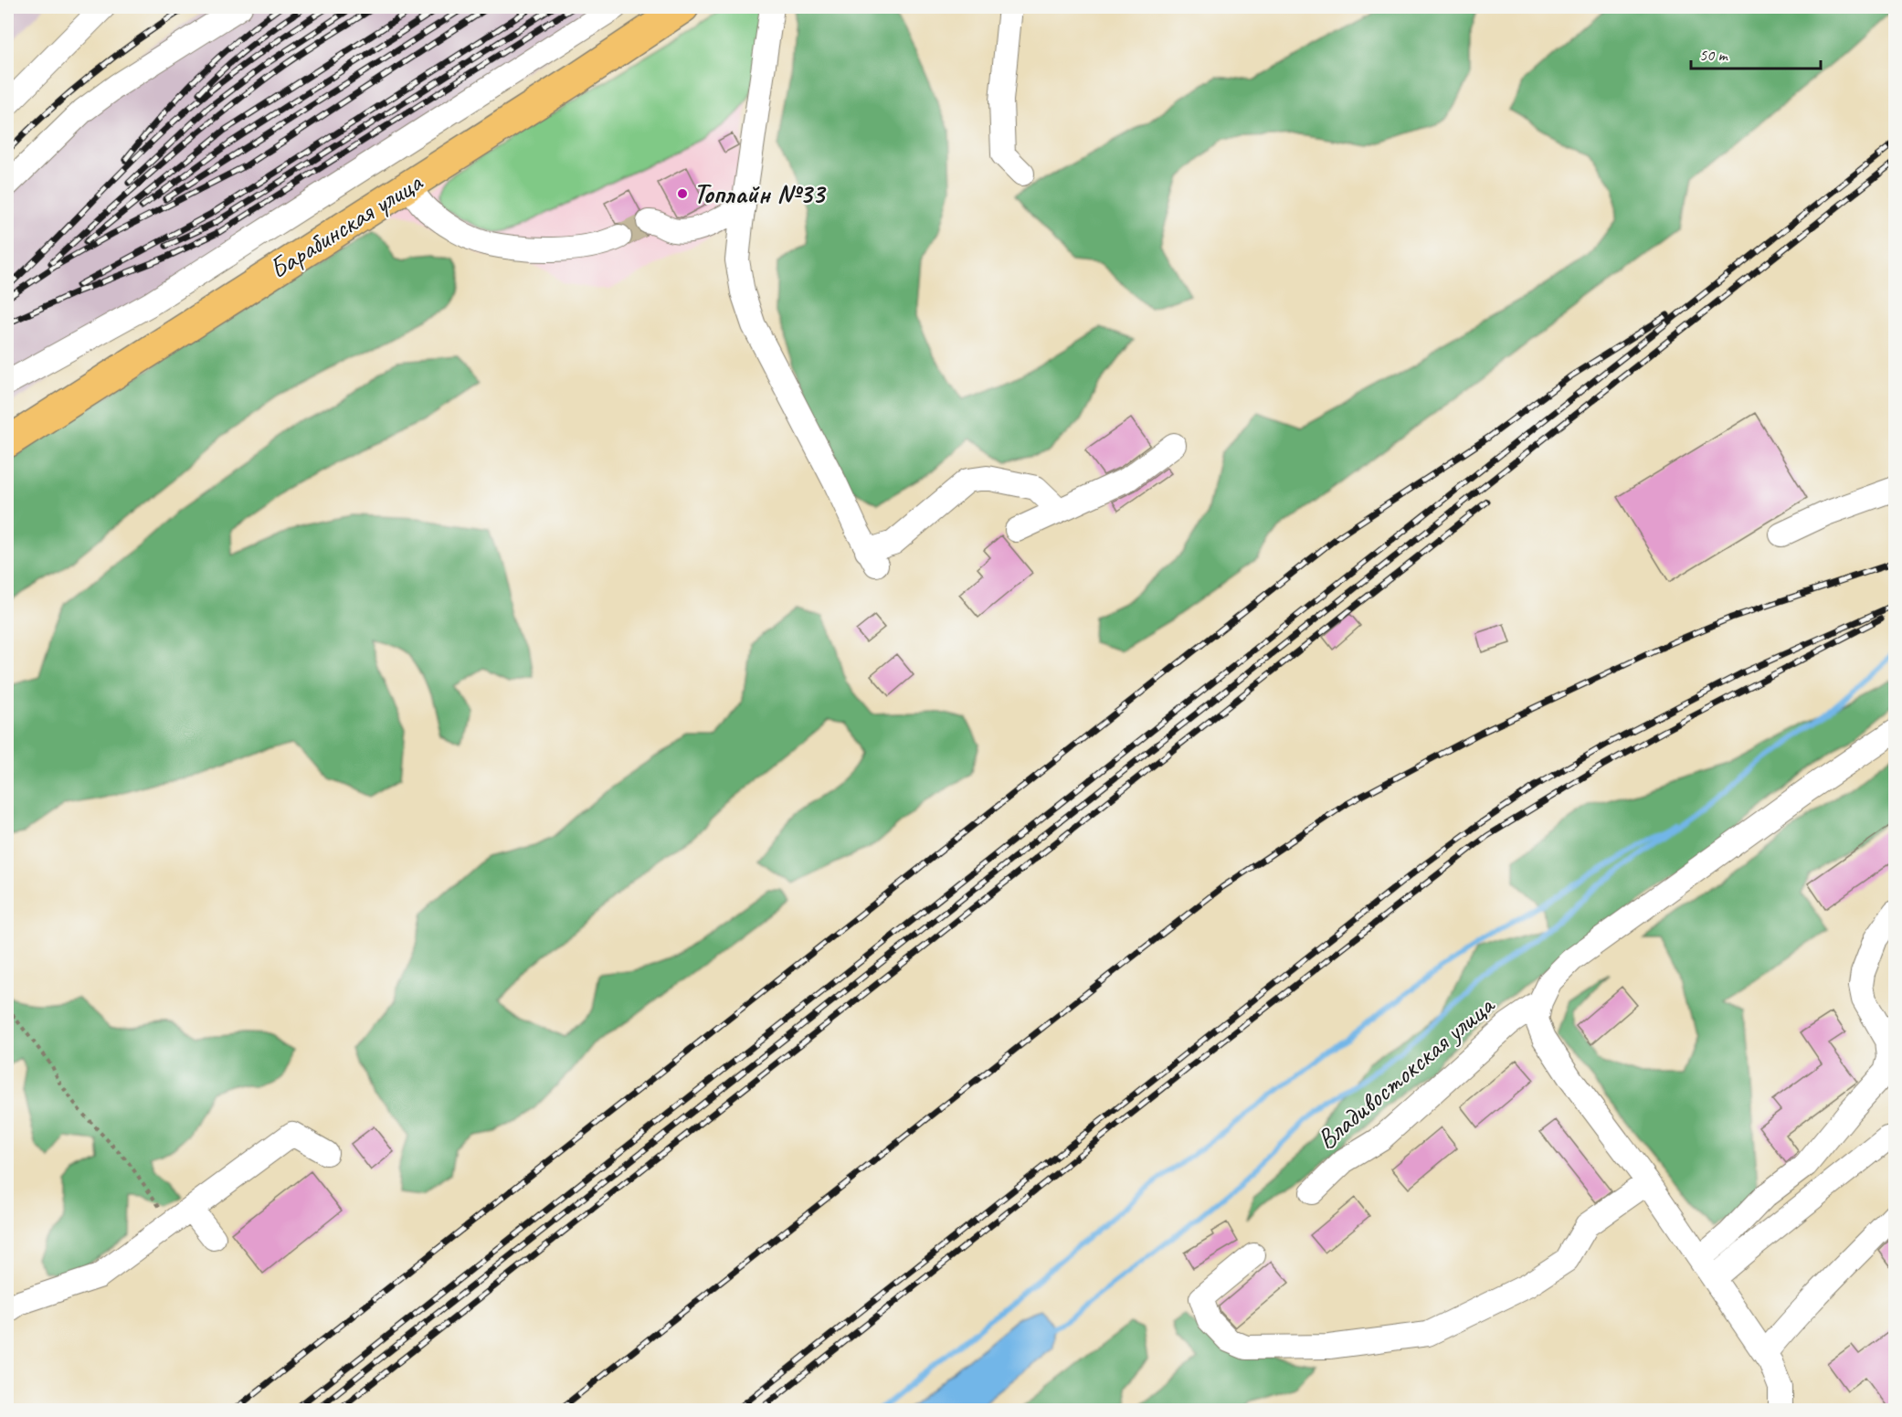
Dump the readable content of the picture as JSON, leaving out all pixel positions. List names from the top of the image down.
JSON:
{
  "streets": {
    "main road": ["Барабинская улица"],
    "street": ["Владивостокская улица"]
  },
  "places": ["Топлайн №33"],
  "scale_bar": "50 m"
}
